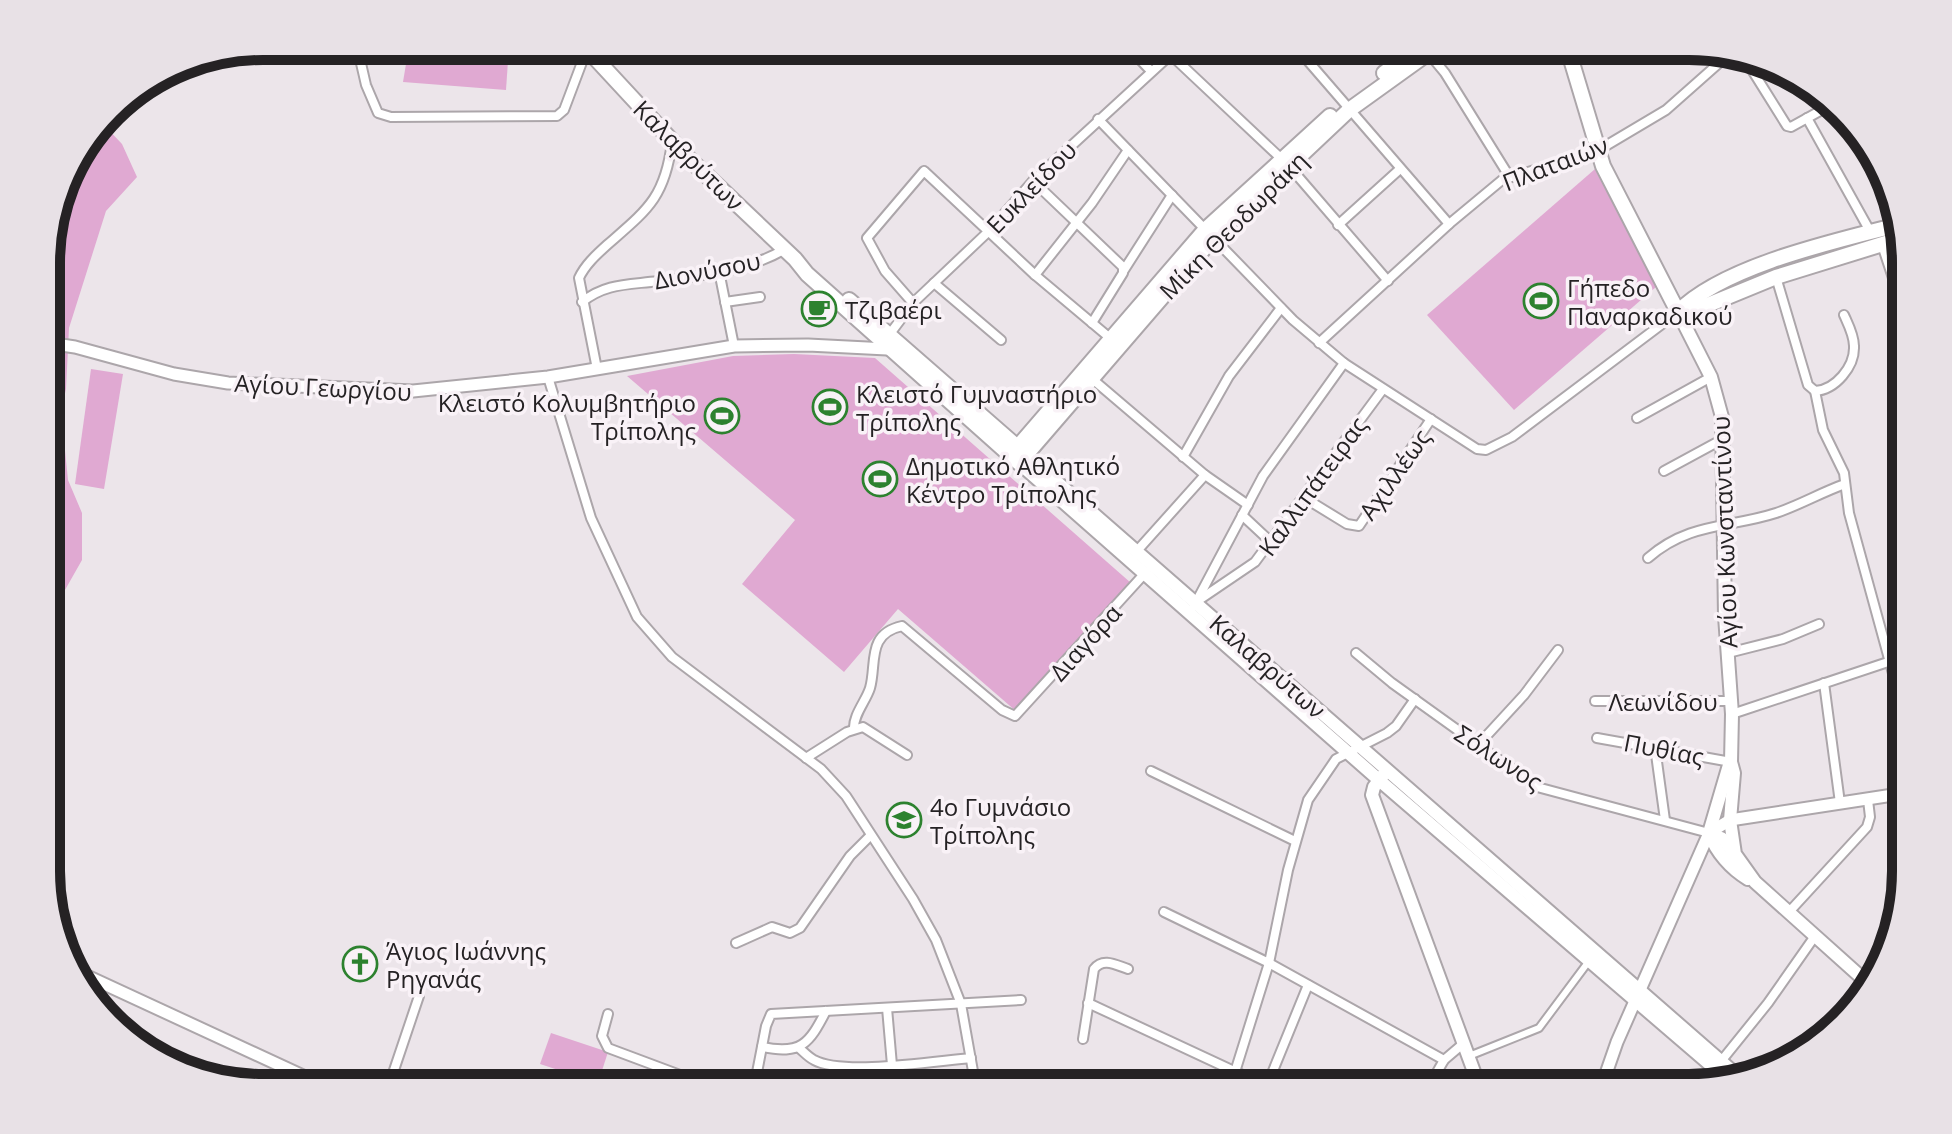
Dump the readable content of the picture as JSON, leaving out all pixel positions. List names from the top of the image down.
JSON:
{
  "streets": {
    "main road": ["Καλαβρύτων", "Μίκη Θεοδωράκη", "Αγίου Κωνσταντίνου"],
    "street": [
      "Πλαταιών",
      "Ευκλείδου",
      "Διονύσου",
      "Αγίου Γεωργίου",
      "Αχιλλέως",
      "Καλλιπάτειρας",
      "Διαγόρα",
      "Λεωνίδου",
      "Πυθίας",
      "Σόλωνος"
    ]
  },
  "crossings": [
    ["Καλαβρύτων", "Ευκλείδου"],
    ["Καλαβρύτων", "Μίκη Θεοδωράκη"],
    ["Καλαβρύτων", "Διονύσου"],
    ["Καλαβρύτων", "Αγίου Γεωργίου"],
    ["Καλαβρύτων", "Καλλιπάτειρας"],
    ["Καλαβρύτων", "Διαγόρα"],
    ["Πλαταιών", "Αγίου Κωνσταντίνου"],
    ["Ευκλείδου", "Αγίου Γεωργίου"],
    ["Αχιλλέως", "Καλλιπάτειρας"],
    ["Αγίου Κωνσταντίνου", "Λεωνίδου"],
    ["Αγίου Κωνσταντίνου", "Πυθίας"],
    ["Αγίου Κωνσταντίνου", "Σόλωνος"]
  ],
  "places": {
    "sports": [
      "Γήπεδο Παναρκαδικού",
      "Κλειστό Γυμναστήριο Τρίπολης",
      "Κλειστό Κολυμβητήριο Τρίπολης",
      "Δημοτικό Αθλητικό Κέντρο Τρίπολης"
    ],
    "cafe": ["Τζιβαέρι"],
    "school or university": ["4ο Γυμνάσιο Τρίπολης"],
    "church": ["Άγιος Ιωάννης Ρηγανάς"]
  }
}
